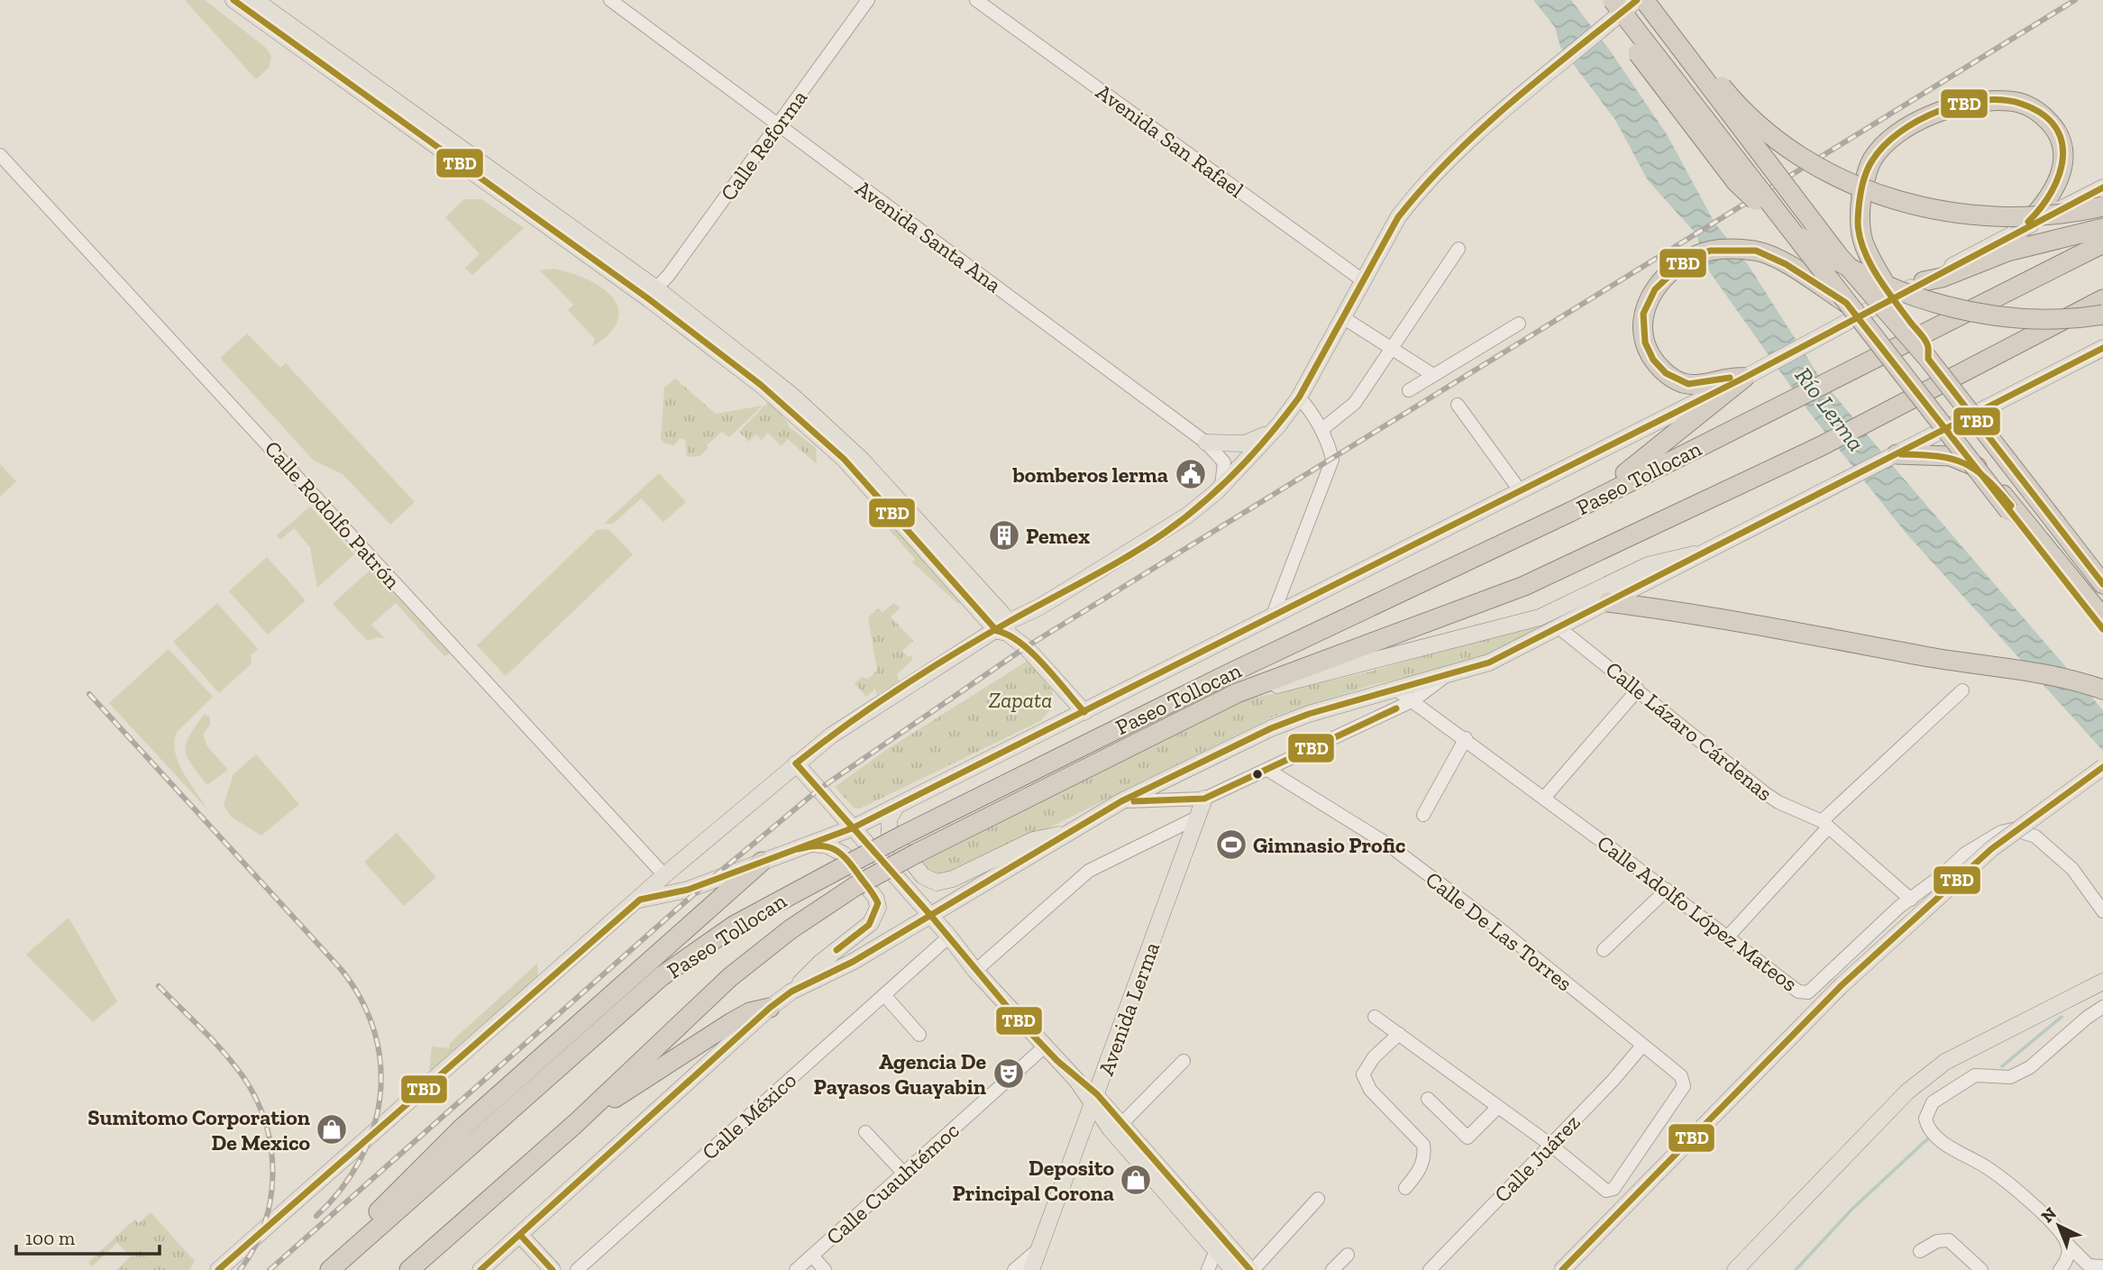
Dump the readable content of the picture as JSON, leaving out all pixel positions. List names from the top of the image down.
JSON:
{
  "streets": {
    "highway": ["Paseo Tollocan"],
    "main road": ["Avenida Lerma"],
    "street": [
      "Avenida San Rafael",
      "Calle Reforma",
      "Avenida Santa Ana",
      "Calle Rodolfo Patrón",
      "Calle Lázaro Cárdenas",
      "Calle Adolfo López Mateos",
      "Calle De Las Torres",
      "Calle México",
      "Calle Juárez",
      "Calle Cuauhtémoc"
    ]
  },
  "crossings": [
    ["Calle Reforma", "Avenida Santa Ana"],
    ["Calle Lázaro Cárdenas", "Calle Adolfo López Mateos"],
    ["Calle De Las Torres", "Calle Juárez"]
  ],
  "water": ["Río Lerma"],
  "parks": ["Zapata"],
  "places": {
    "public building": ["bomberos lerma"],
    "building": ["Pemex"],
    "sports": ["Gimnasio Profic"],
    "theatre": ["Agencia De Payasos Guayabin"],
    "shop": ["Sumitomo Corporation De Mexico", "Deposito Principal Corona"]
  },
  "lines": ["transit line TBD"],
  "scale_bar": "100 m",
  "north": "top left"
}
